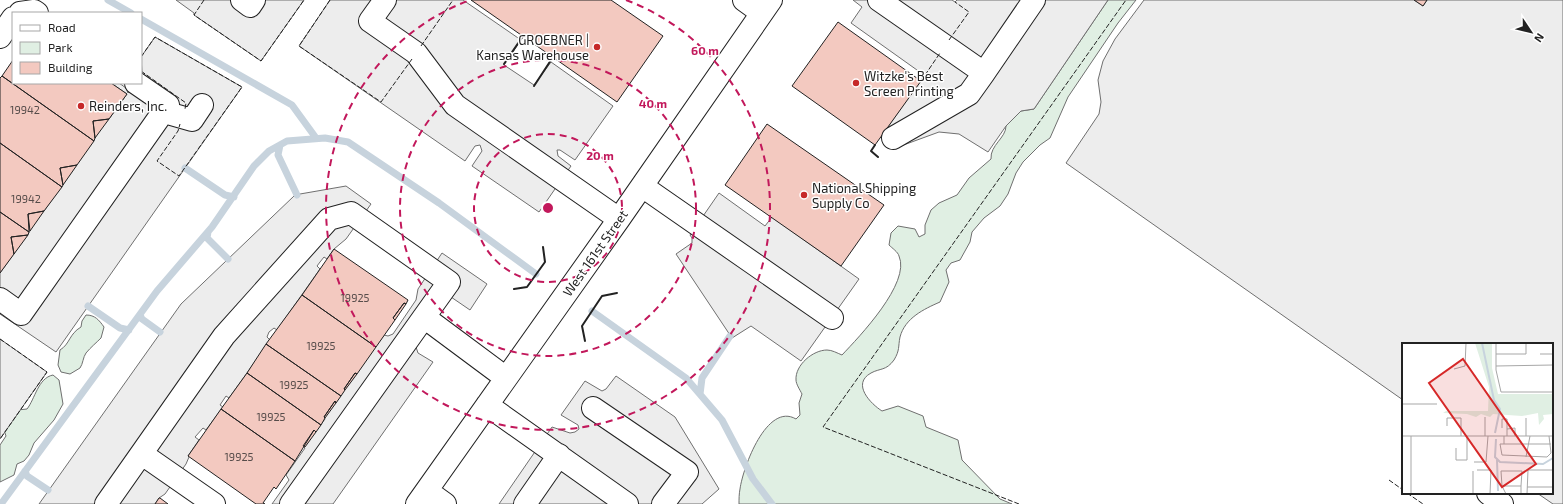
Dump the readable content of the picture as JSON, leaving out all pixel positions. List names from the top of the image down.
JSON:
{
  "streets": {
    "street": ["West 161st Street"]
  },
  "places": [
    "GROEBNER | Kansas Warehouse",
    "Witzke's Best Screen Printing",
    "Reinders, Inc.",
    "National Shipping Supply Co"
  ],
  "house_numbers": [
    "19942",
    "19942",
    "19925",
    "19925",
    "19925",
    "19925",
    "19925"
  ],
  "legend": ["Road", "Park", "Building"],
  "north": "bottom right",
  "rings": ["60 m", "40 m", "20 m"]
}
